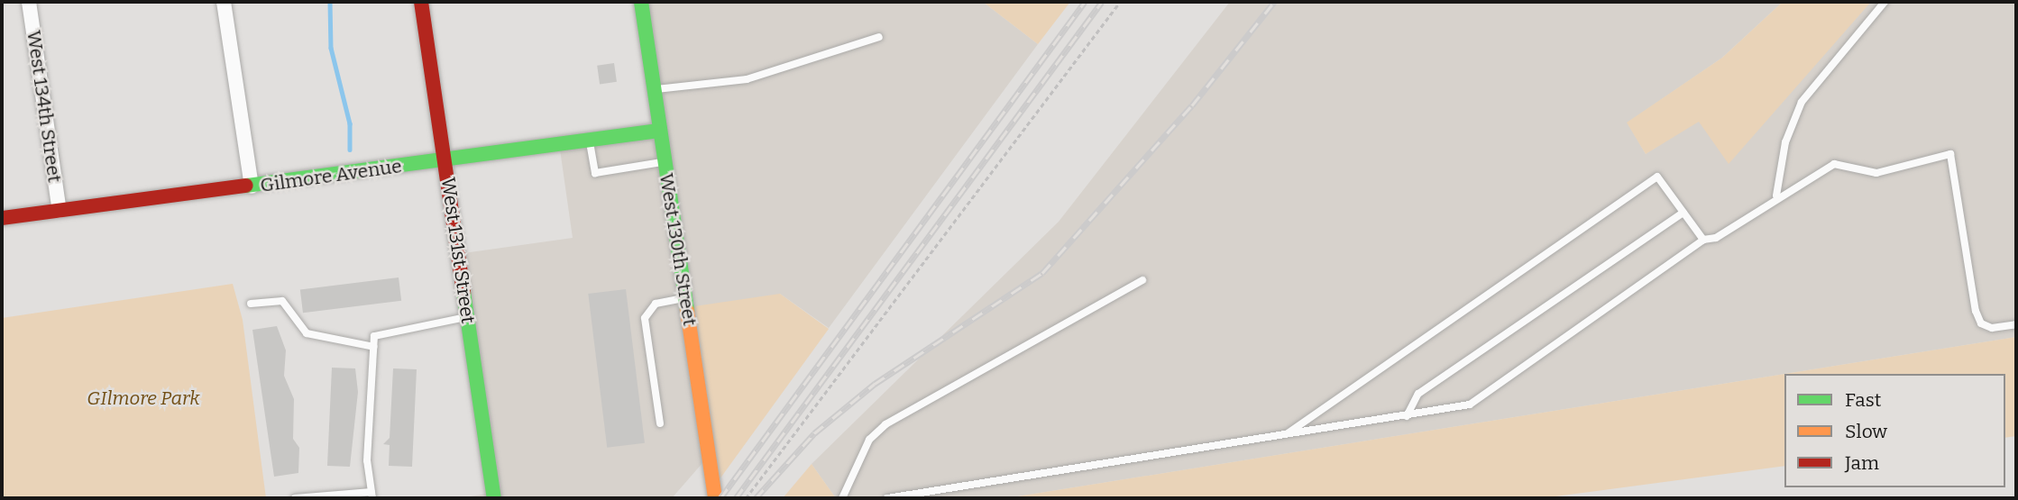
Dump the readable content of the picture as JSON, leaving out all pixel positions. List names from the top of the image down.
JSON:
{
  "streets": {
    "street": [
      "West 134th Street",
      "Gilmore Avenue",
      "West 130th Street",
      "West 131st Street"
    ]
  },
  "crossings": [
    ["West 134th Street", "Gilmore Avenue"],
    ["Gilmore Avenue", "West 130th Street"],
    ["Gilmore Avenue", "West 131st Street"]
  ],
  "parks": ["GIlmore Park"],
  "legend": ["Fast", "Slow", "Jam"]
}
